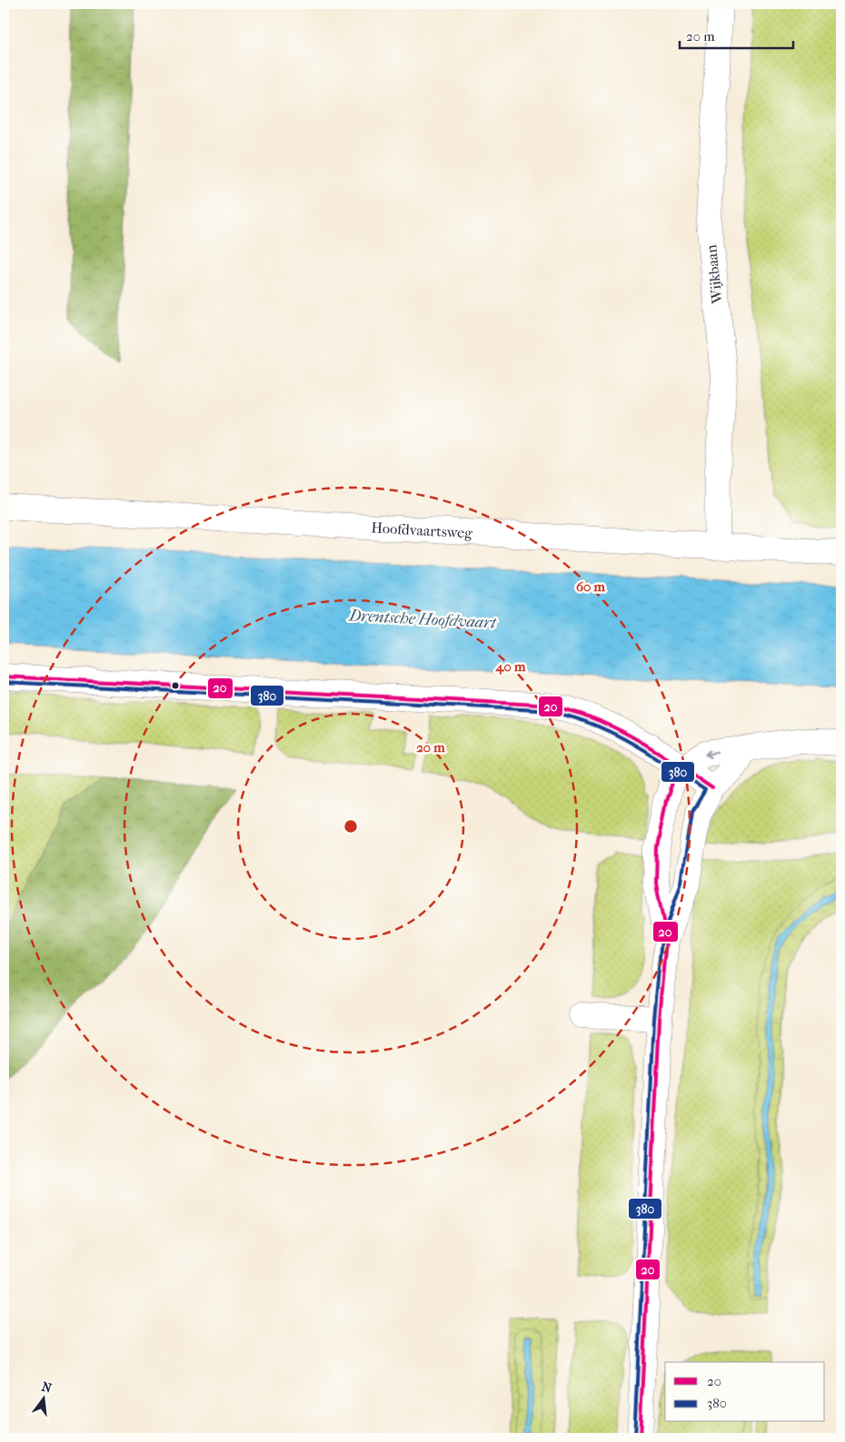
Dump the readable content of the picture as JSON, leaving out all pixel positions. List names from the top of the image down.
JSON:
{
  "streets": {
    "street": ["Wijkbaan", "Hoofdvaartsweg"]
  },
  "crossings": [
    ["Wijkbaan", "Hoofdvaartsweg"]
  ],
  "water": ["Drentsche Hoofdvaart"],
  "lines": ["transit line 20", "transit line 380"],
  "legend": ["20", "380"],
  "scale_bar": "20 m",
  "north": "top",
  "rings": ["60 m", "40 m", "20 m"]
}
